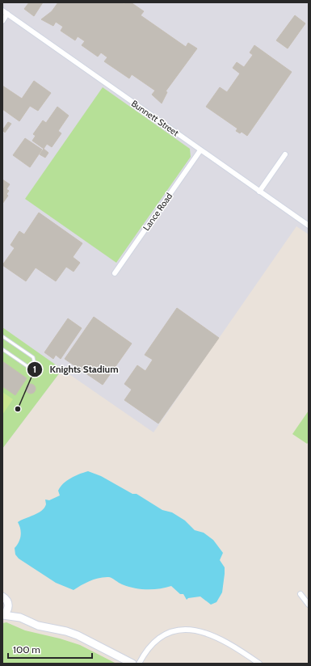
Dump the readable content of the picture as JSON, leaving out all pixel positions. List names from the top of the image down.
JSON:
{
  "streets": {
    "street": ["Bunnett Street", "Lance Road"]
  },
  "crossings": [
    ["Bunnett Street", "Lance Road"]
  ],
  "places": ["Knights Stadium"],
  "scale_bar": "100 m"
}
